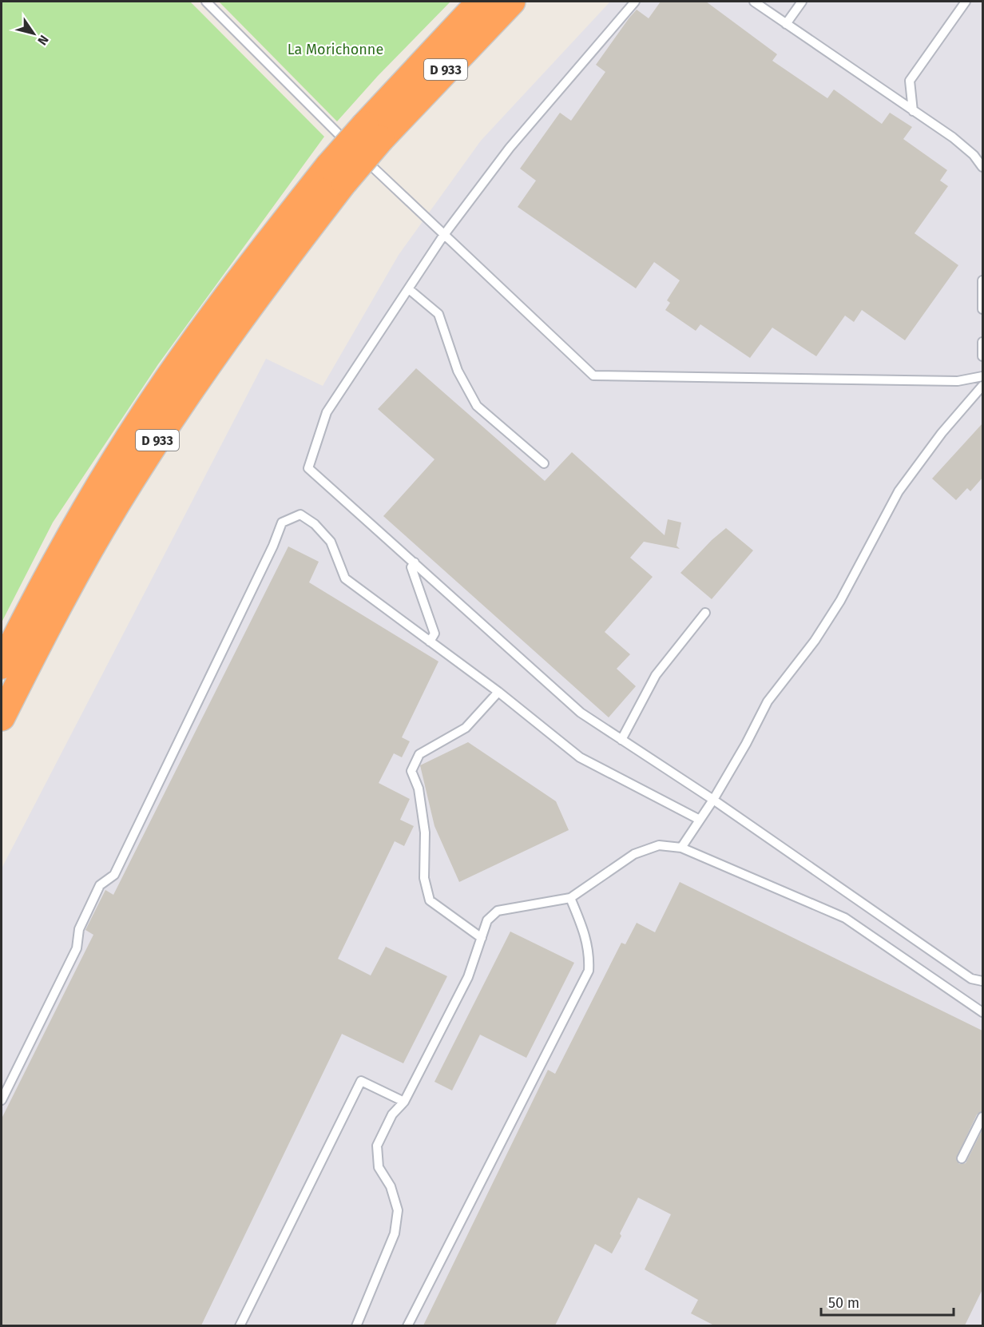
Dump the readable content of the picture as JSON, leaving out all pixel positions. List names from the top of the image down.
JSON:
{
  "streets": {
    "highway": ["D 933"]
  },
  "parks": ["La Morichonne"],
  "scale_bar": "50 m",
  "north": "bottom right"
}
